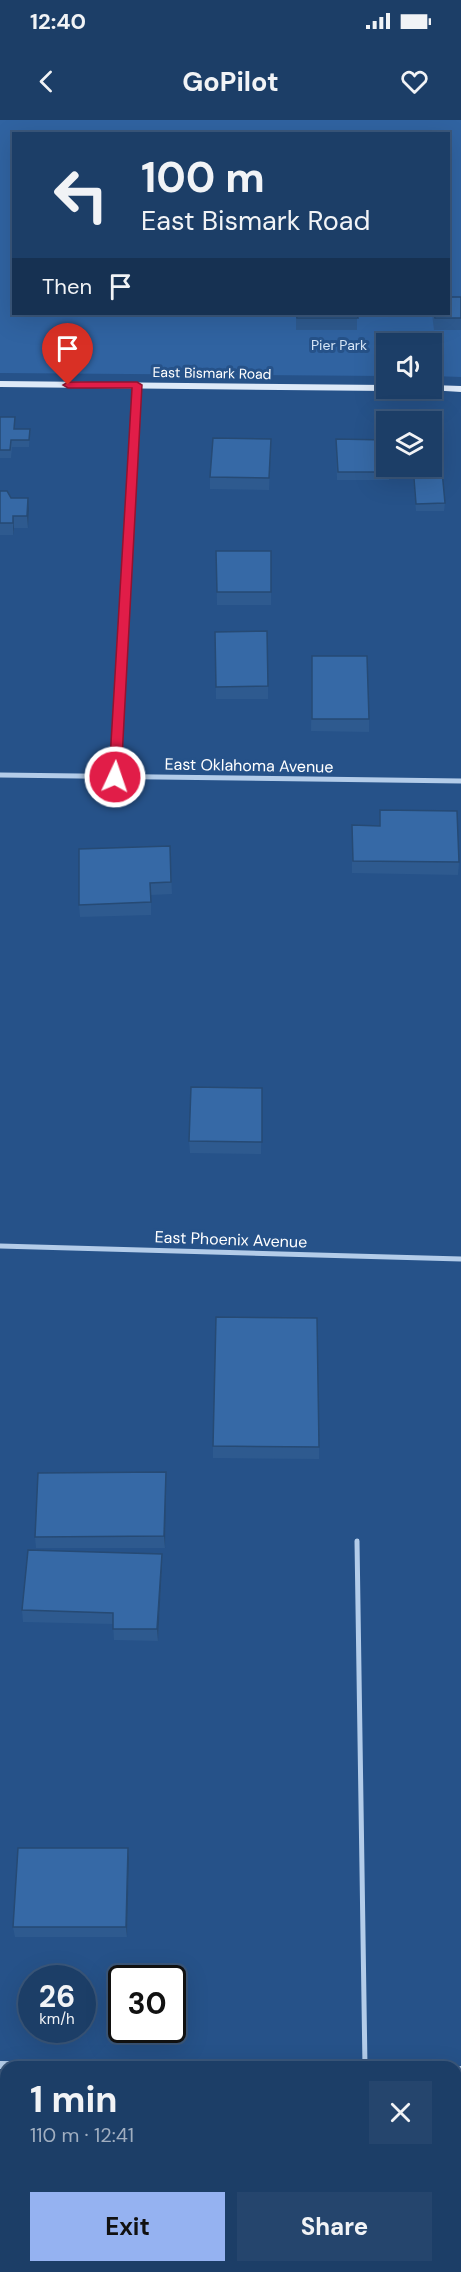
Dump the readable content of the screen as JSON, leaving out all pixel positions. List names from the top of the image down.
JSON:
{
  "streets": {
    "street": ["East Bismark Road", "East Oklahoma Avenue", "East Phoenix Avenue"]
  },
  "parks": ["Pier Park"],
  "page": {
    "status": "12:40",
    "header": "GoPilot",
    "turn": ["100 m", "East Bismark Road"],
    "then": "Then",
    "speed": "26 km/h",
    "limit": "30",
    "heading": ["1 min", "110 m · 12:41"],
    "buttons": ["Exit", "Share"]
  }
}
